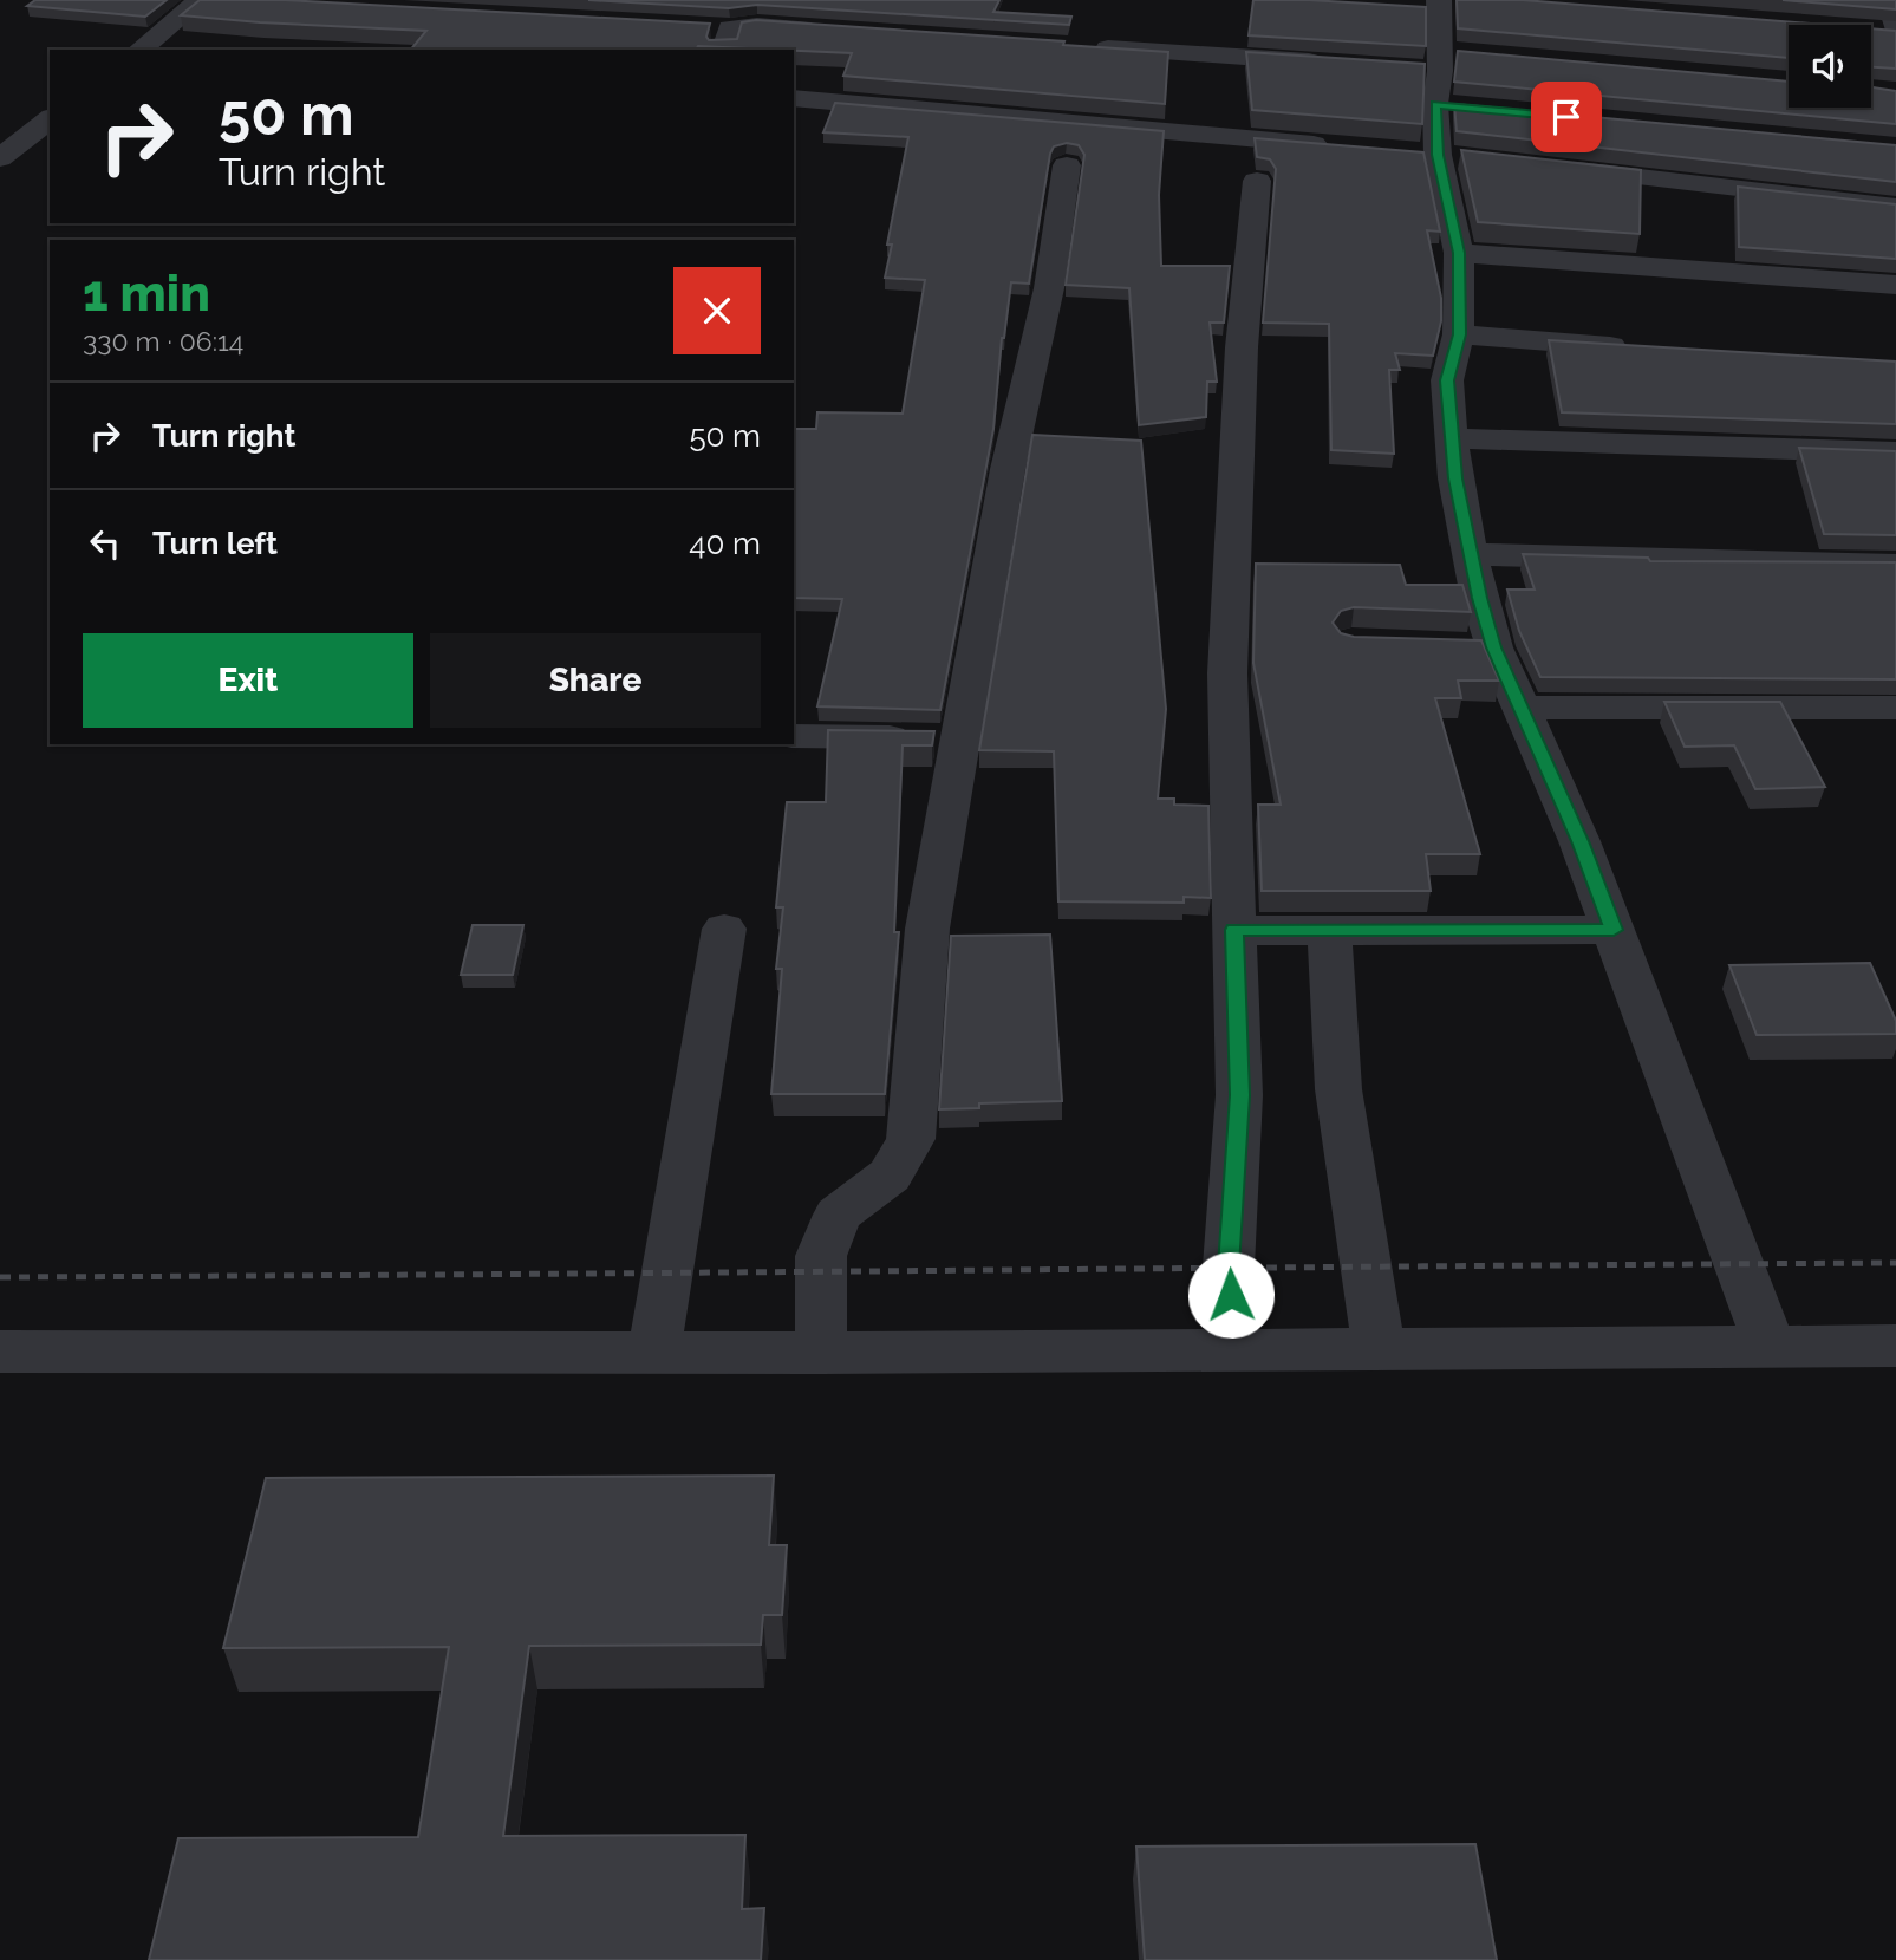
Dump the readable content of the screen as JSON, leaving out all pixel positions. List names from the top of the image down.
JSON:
{
  "page": {
    "turn": ["50 m", "Turn right"],
    "heading": ["1 min", "330 m · 06:14"],
    "list": [
      {
        "name": "Turn right",
        "value": "50 m"
      },
      {
        "name": "Turn left",
        "value": "40 m"
      }
    ],
    "buttons": ["Exit", "Share"]
  }
}
